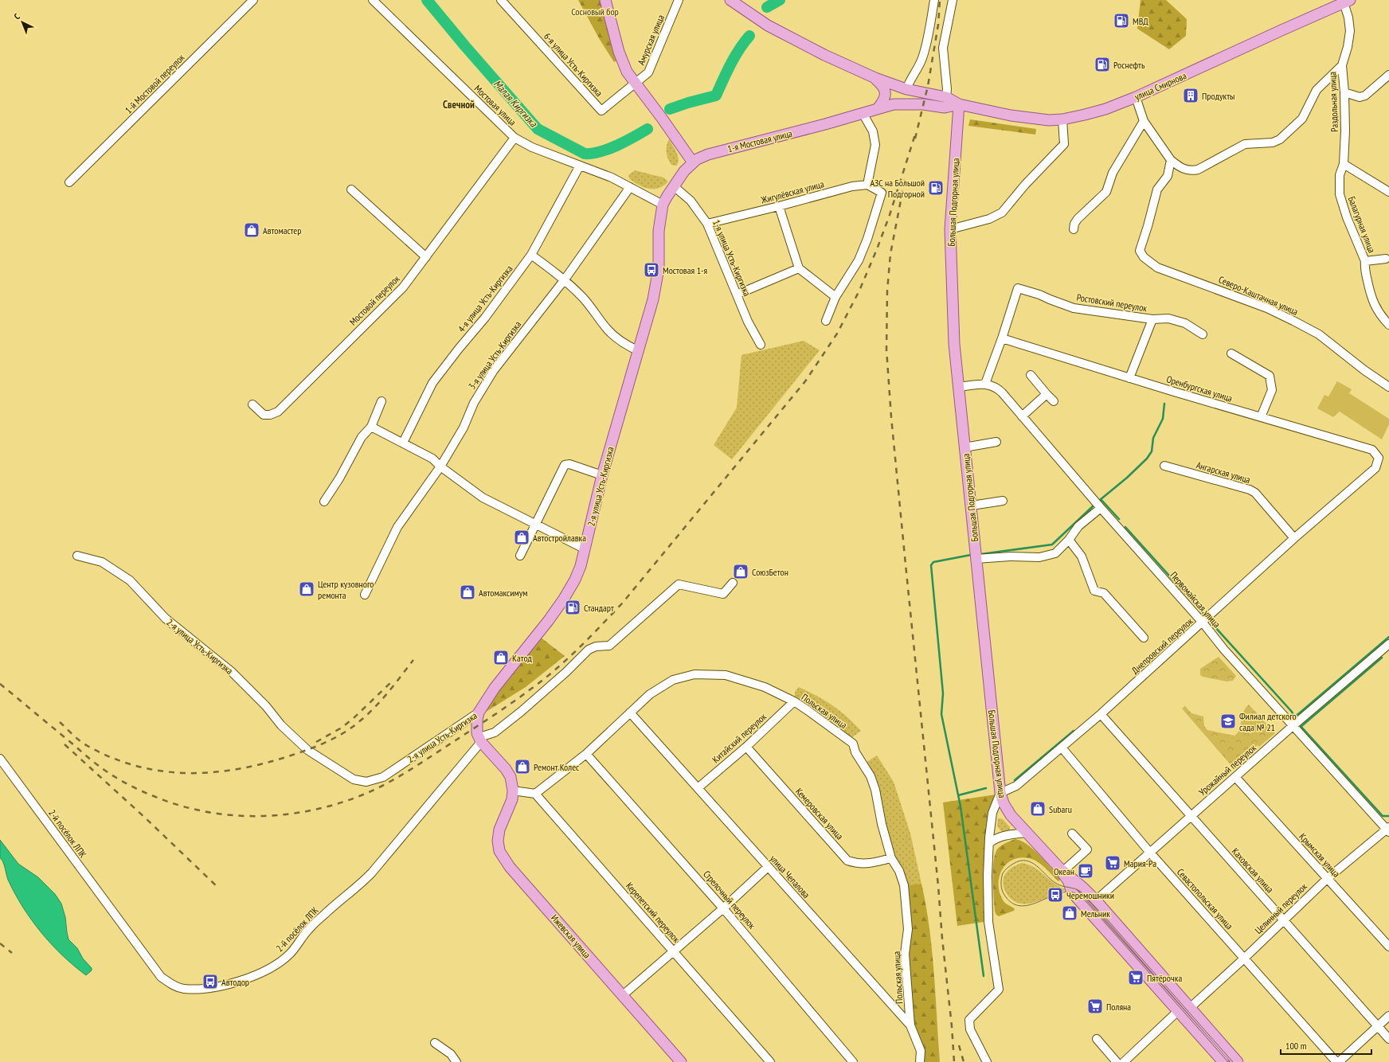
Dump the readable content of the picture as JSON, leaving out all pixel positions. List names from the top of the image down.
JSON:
{
  "streets": {
    "main road": [
      "улица Смирнова",
      "1-я Мостовая улица",
      "Большая Подгорная улица",
      "2-я улица Усть-Киргизка",
      "Ижевская улица"
    ],
    "street": [
      "Амурская улица",
      "6-я улица Усть-Киргизка",
      "1-й Мостовой переулок",
      "Раздольная улица",
      "Мостовая улица",
      "Жигулёвская улица",
      "Балагурная улица",
      "1-я улица Усть-Киргизка",
      "Северо-Каштачная улица",
      "4-я улица Усть-Киргизка",
      "Мостовой переулок",
      "Ростовский переулок",
      "3-я улица Усть-Киргизка",
      "Оренбургская улица",
      "Ангарская улица",
      "Первомайская улица",
      "Днепровский переулок",
      "Польская улица",
      "Китайский переулок",
      "Урожайный переулок",
      "Кемеровская улица",
      "2-й посёлок ЛПК",
      "Крымская улица",
      "Каховская улица",
      "улица Чепалова",
      "Севастопольская улица",
      "Стрелочный переулок",
      "Целинный переулок",
      "Керепетский переулок"
    ]
  },
  "crossings": [
    ["Амурская улица", "6-я улица Усть-Киргизка"],
    ["улица Смирнова", "Раздольная улица"],
    ["улица Смирнова", "1-я Мостовая улица"],
    ["улица Смирнова", "Большая Подгорная улица"],
    ["Раздольная улица", "Балагурная улица"],
    ["Мостовая улица", "1-я Мостовая улица"],
    ["Мостовая улица", "4-я улица Усть-Киргизка"],
    ["Мостовая улица", "Мостовой переулок"],
    ["Мостовая улица", "3-я улица Усть-Киргизка"],
    ["Мостовая улица", "2-я улица Усть-Киргизка"],
    ["1-я Мостовая улица", "Большая Подгорная улица"],
    ["1-я Мостовая улица", "1-я улица Усть-Киргизка"],
    ["1-я Мостовая улица", "2-я улица Усть-Киргизка"],
    ["Жигулёвская улица", "1-я улица Усть-Киргизка"],
    ["Большая Подгорная улица", "Днепровский переулок"],
    ["Большая Подгорная улица", "Урожайный переулок"],
    ["Большая Подгорная улица", "Целинный переулок"],
    ["Ростовский переулок", "Оренбургская улица"],
    ["Оренбургская улица", "Днепровский переулок"],
    ["Ангарская улица", "Днепровский переулок"],
    ["Первомайская улица", "Днепровский переулок"],
    ["Первомайская улица", "Урожайный переулок"],
    ["Первомайская улица", "Целинный переулок"],
    ["Днепровский переулок", "Каховская улица"],
    ["Днепровский переулок", "Севастопольская улица"],
    ["Польская улица", "Китайский переулок"],
    ["Польская улица", "Кемеровская улица"],
    ["Польская улица", "улица Чепалова"],
    ["Польская улица", "Стрелочный переулок"],
    ["Польская улица", "Керепетский переулок"],
    ["Китайский переулок", "Кемеровская улица"],
    ["Китайский переулок", "улица Чепалова"],
    ["Урожайный переулок", "Крымская улица"],
    ["Урожайный переулок", "Каховская улица"],
    ["Урожайный переулок", "Севастопольская улица"],
    ["Крымская улица", "Целинный переулок"],
    ["Каховская улица", "Целинный переулок"],
    ["Севастопольская улица", "Целинный переулок"]
  ],
  "districts": ["Свечной"],
  "water": ["Малая Киргизка"],
  "parks": ["Сосновый бор"],
  "places": {
    "fuel station": [
      "МВД",
      "Роснефть",
      "АЗС на Большой Подгорной",
      "Стандарт"
    ],
    "building": ["Продукты"],
    "shop": [
      "Автомастер",
      "Автостройлавка",
      "СоюзБетон",
      "Центр кузовного ремонта",
      "Автомаксимум",
      "Катод",
      "Ремонт Колес",
      "Subaru",
      "Мельник"
    ],
    "bus stop": ["Мостовая 1-я", "Черемошники", "Автодор"],
    "school or university": ["Филиал детского сада № 21"],
    "supermarket": ["Мария-Ра", "Пятёрочка", "Поляна"],
    "cafe": ["Океан"]
  },
  "scale_bar": "100 m",
  "north": "top left"
}
